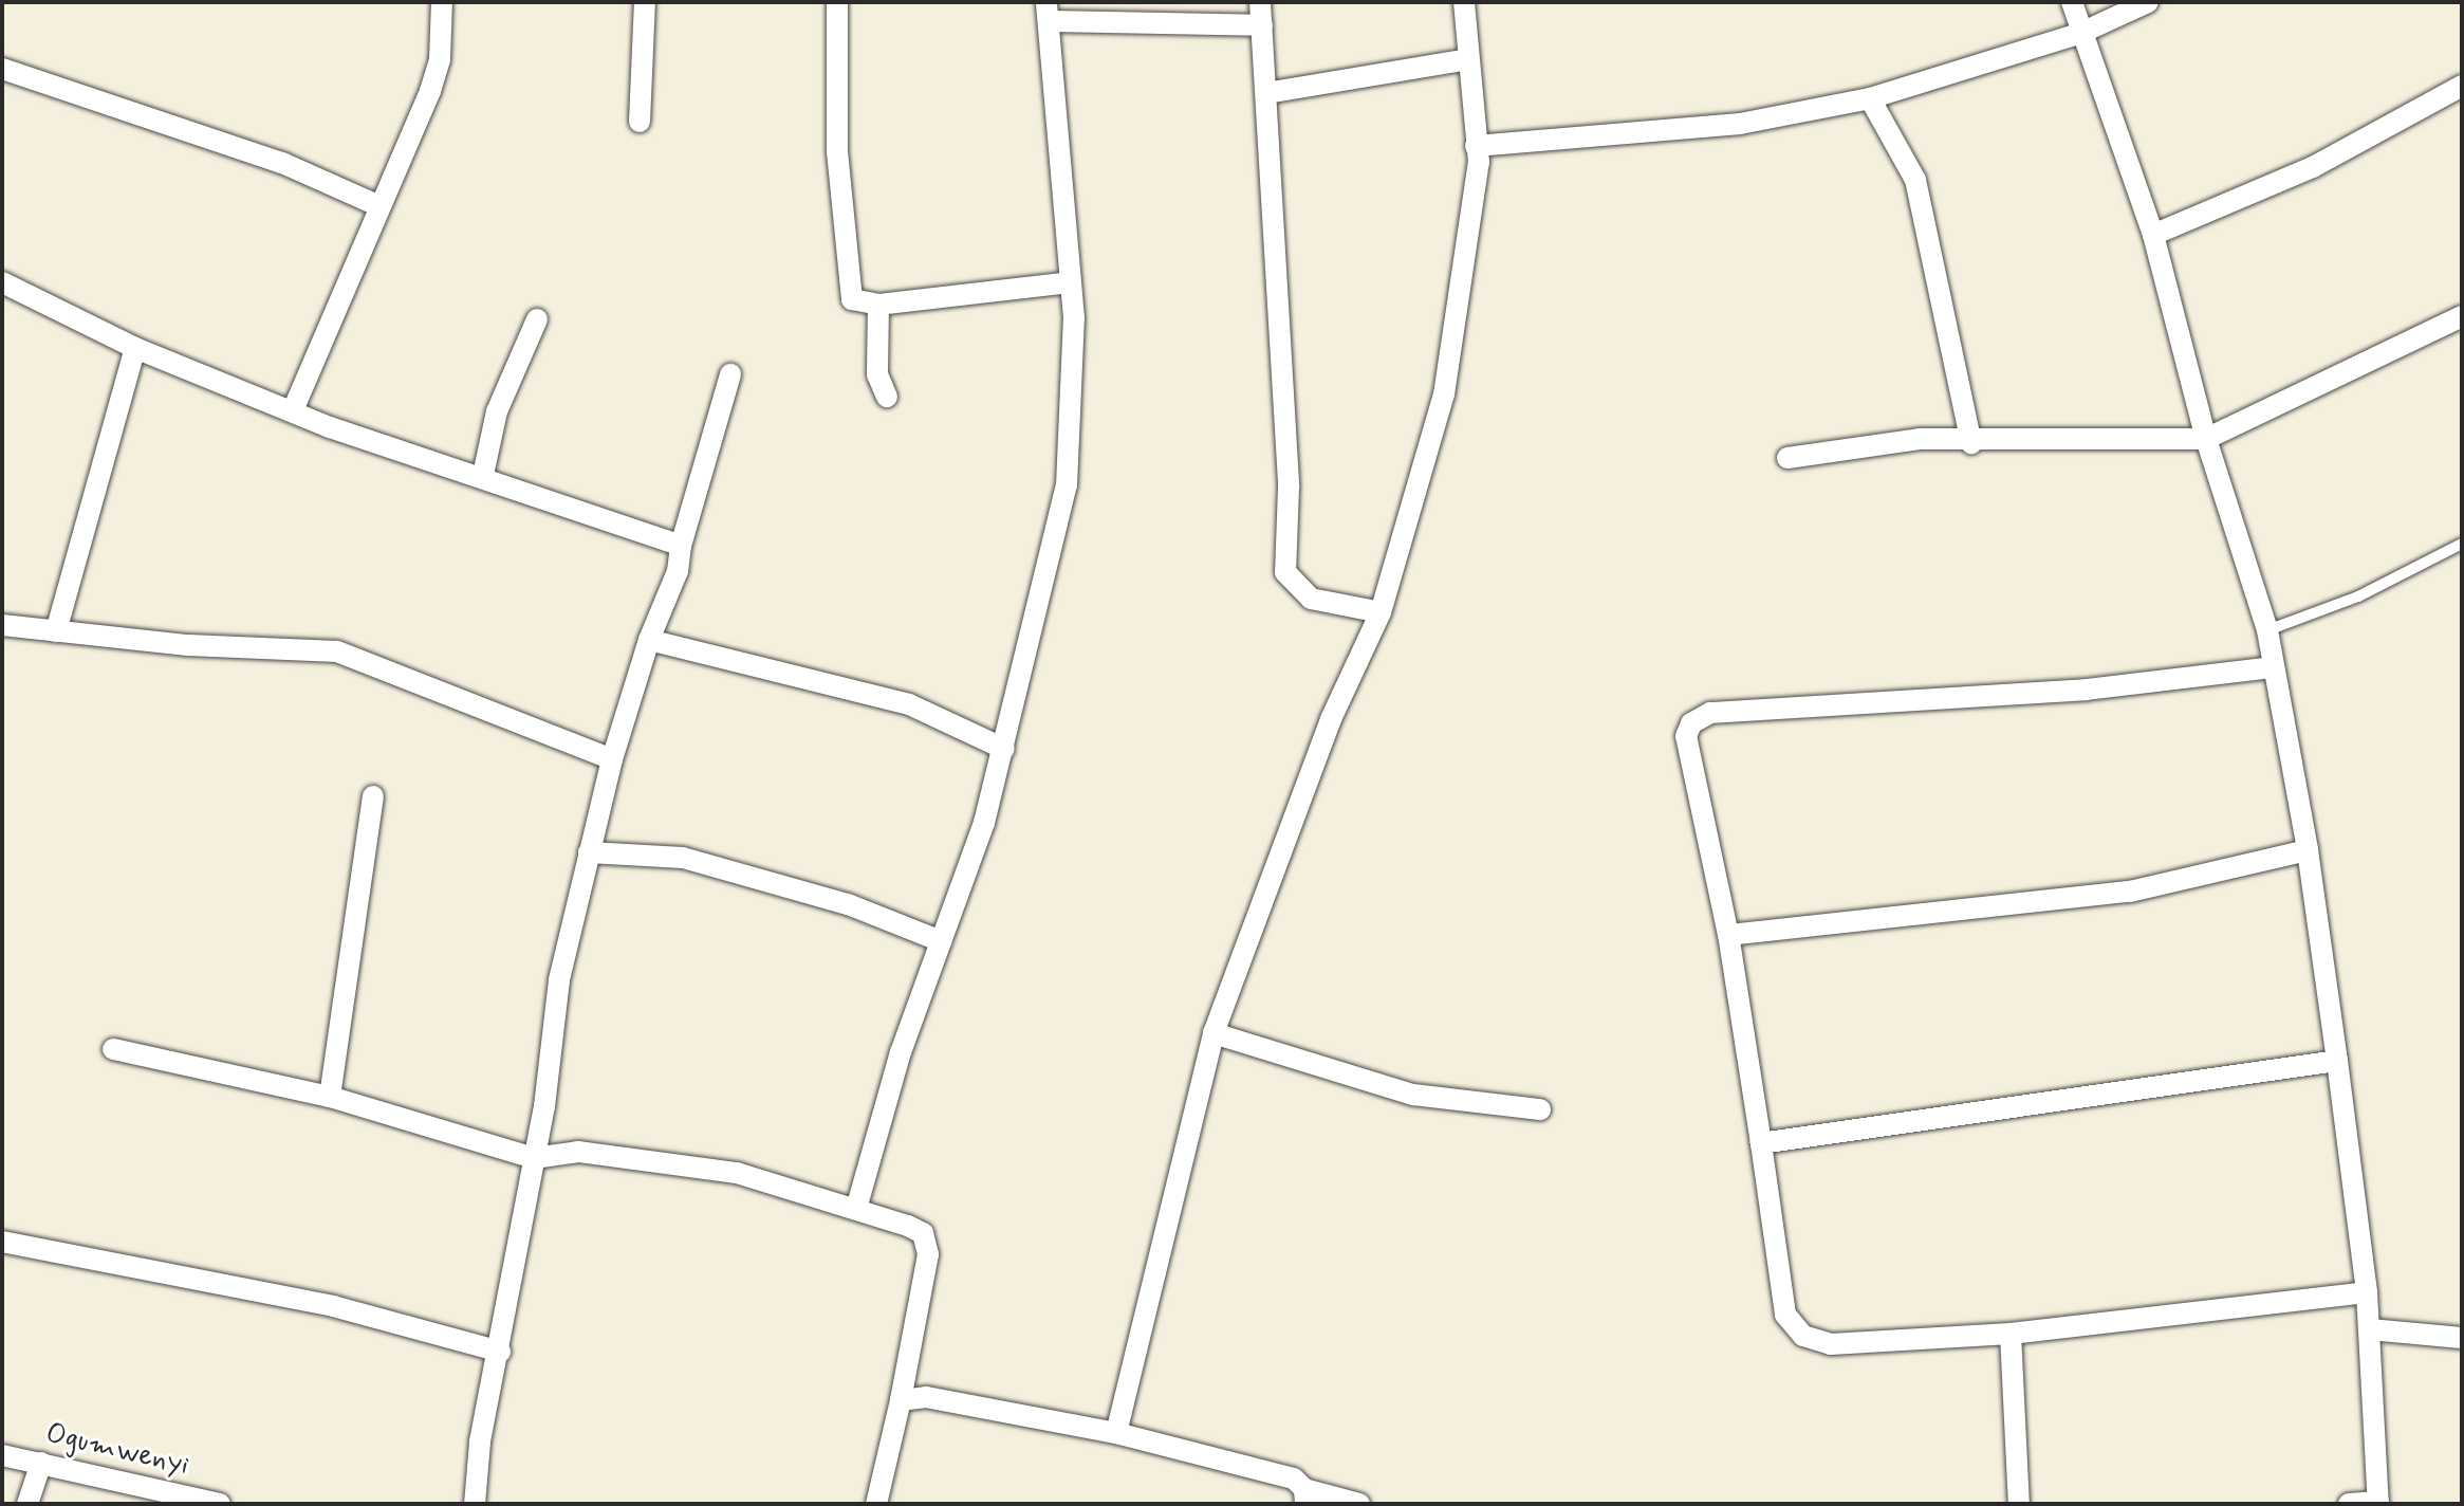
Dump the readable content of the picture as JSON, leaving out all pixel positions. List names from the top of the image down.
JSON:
{
  "streets": {
    "street": ["Ogumwenyi"]
  }
}
